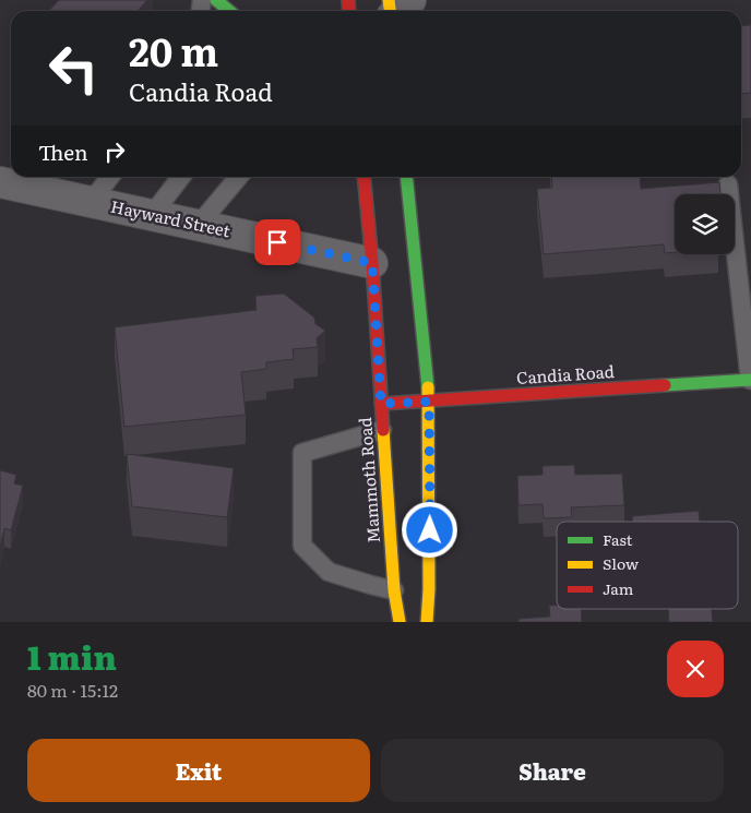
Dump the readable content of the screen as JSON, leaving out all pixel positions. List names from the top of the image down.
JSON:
{
  "streets": {
    "main road": ["Candia Road", "Mammoth Road"],
    "street": ["Hayward Street"]
  },
  "crossings": [
    ["Hayward Street", "Mammoth Road"],
    ["Candia Road", "Mammoth Road"]
  ],
  "legend": ["Fast", "Slow", "Jam"],
  "page": {
    "turn": ["20 m", "Candia Road"],
    "then": "Then",
    "heading": ["1 min", "80 m · 15:12"],
    "buttons": ["Exit", "Share"]
  }
}
